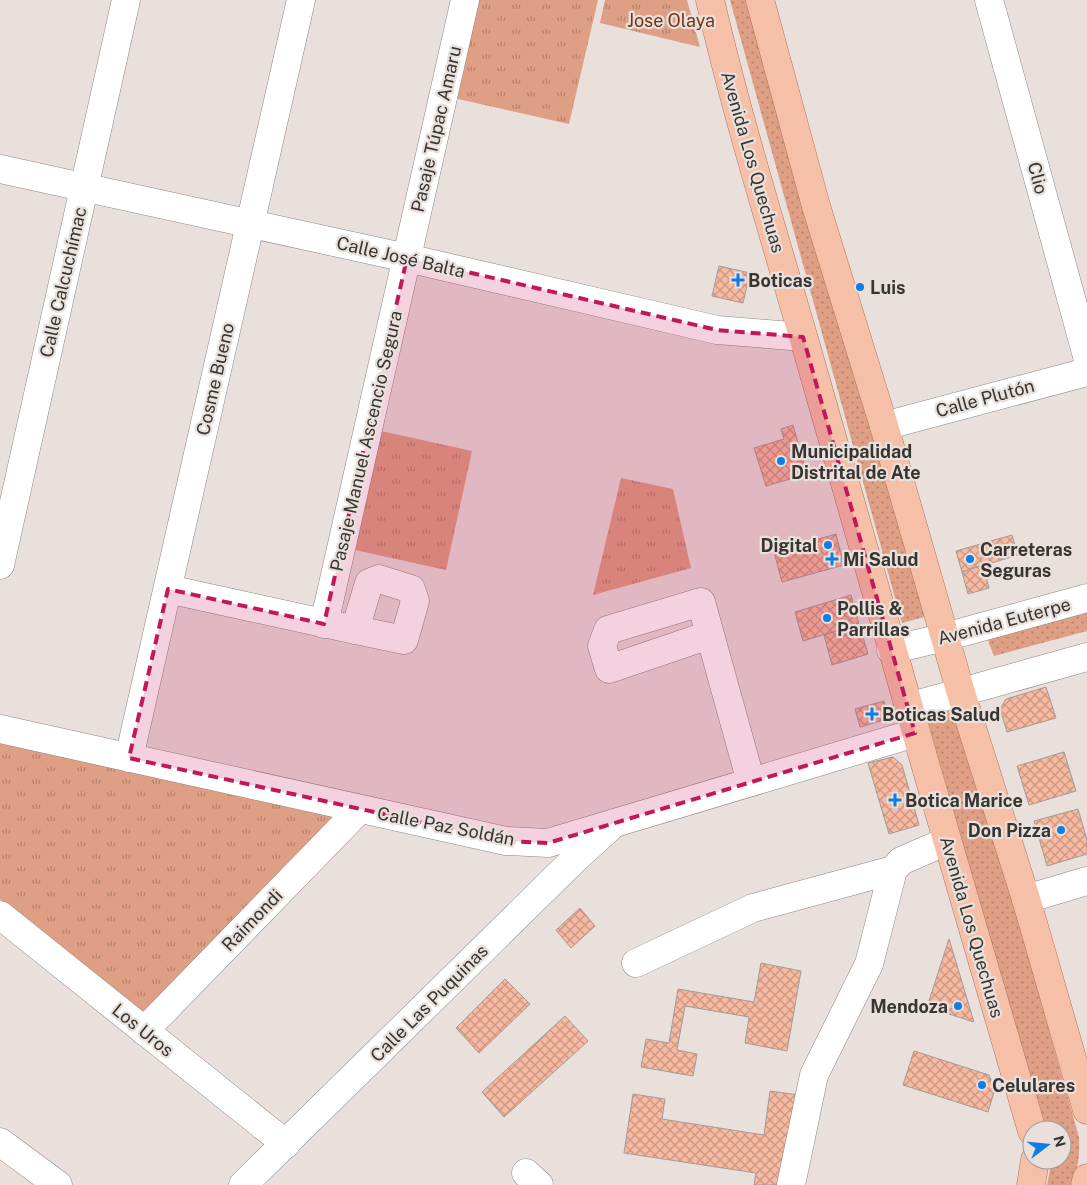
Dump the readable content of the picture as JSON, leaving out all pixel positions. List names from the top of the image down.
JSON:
{
  "streets": {
    "main road": ["Avenida Los Quechuas"],
    "street": [
      "Pasaje Túpac Amaru",
      "Clio",
      "Calle José Balta",
      "Calle Calcuchímac",
      "Cosme Bueno",
      "Calle Plutón",
      "Pasaje Manuel Ascencio Segura",
      "Avenida Euterpe",
      "Calle Paz Soldán",
      "Raimondi",
      "Calle Las Puquinas",
      "Los Uros"
    ]
  },
  "crossings": [
    ["Pasaje Túpac Amaru", "Calle José Balta"],
    ["Pasaje Túpac Amaru", "Pasaje Manuel Ascencio Segura"],
    ["Avenida Los Quechuas", "Calle José Balta"],
    ["Avenida Los Quechuas", "Avenida Euterpe"],
    ["Avenida Los Quechuas", "Calle Paz Soldán"],
    ["Calle José Balta", "Calle Calcuchímac"],
    ["Calle José Balta", "Cosme Bueno"],
    ["Calle José Balta", "Pasaje Manuel Ascencio Segura"],
    ["Cosme Bueno", "Calle Paz Soldán"],
    ["Calle Paz Soldán", "Raimondi"],
    ["Calle Paz Soldán", "Calle Las Puquinas"],
    ["Raimondi", "Los Uros"],
    ["Calle Las Puquinas", "Los Uros"]
  ],
  "parks": ["Jose Olaya"],
  "places": {
    "health": [
      "Boticas",
      "Mi Salud",
      "Boticas Salud",
      "Botica Marice"
    ],
    "other": [
      "Luis",
      "Municipalidad Distrital de Ate",
      "Digital",
      "Carreteras Seguras",
      "Pollis & Parrillas",
      "Don Pizza",
      "Mendoza",
      "Celulares"
    ]
  },
  "north": "right"
}
